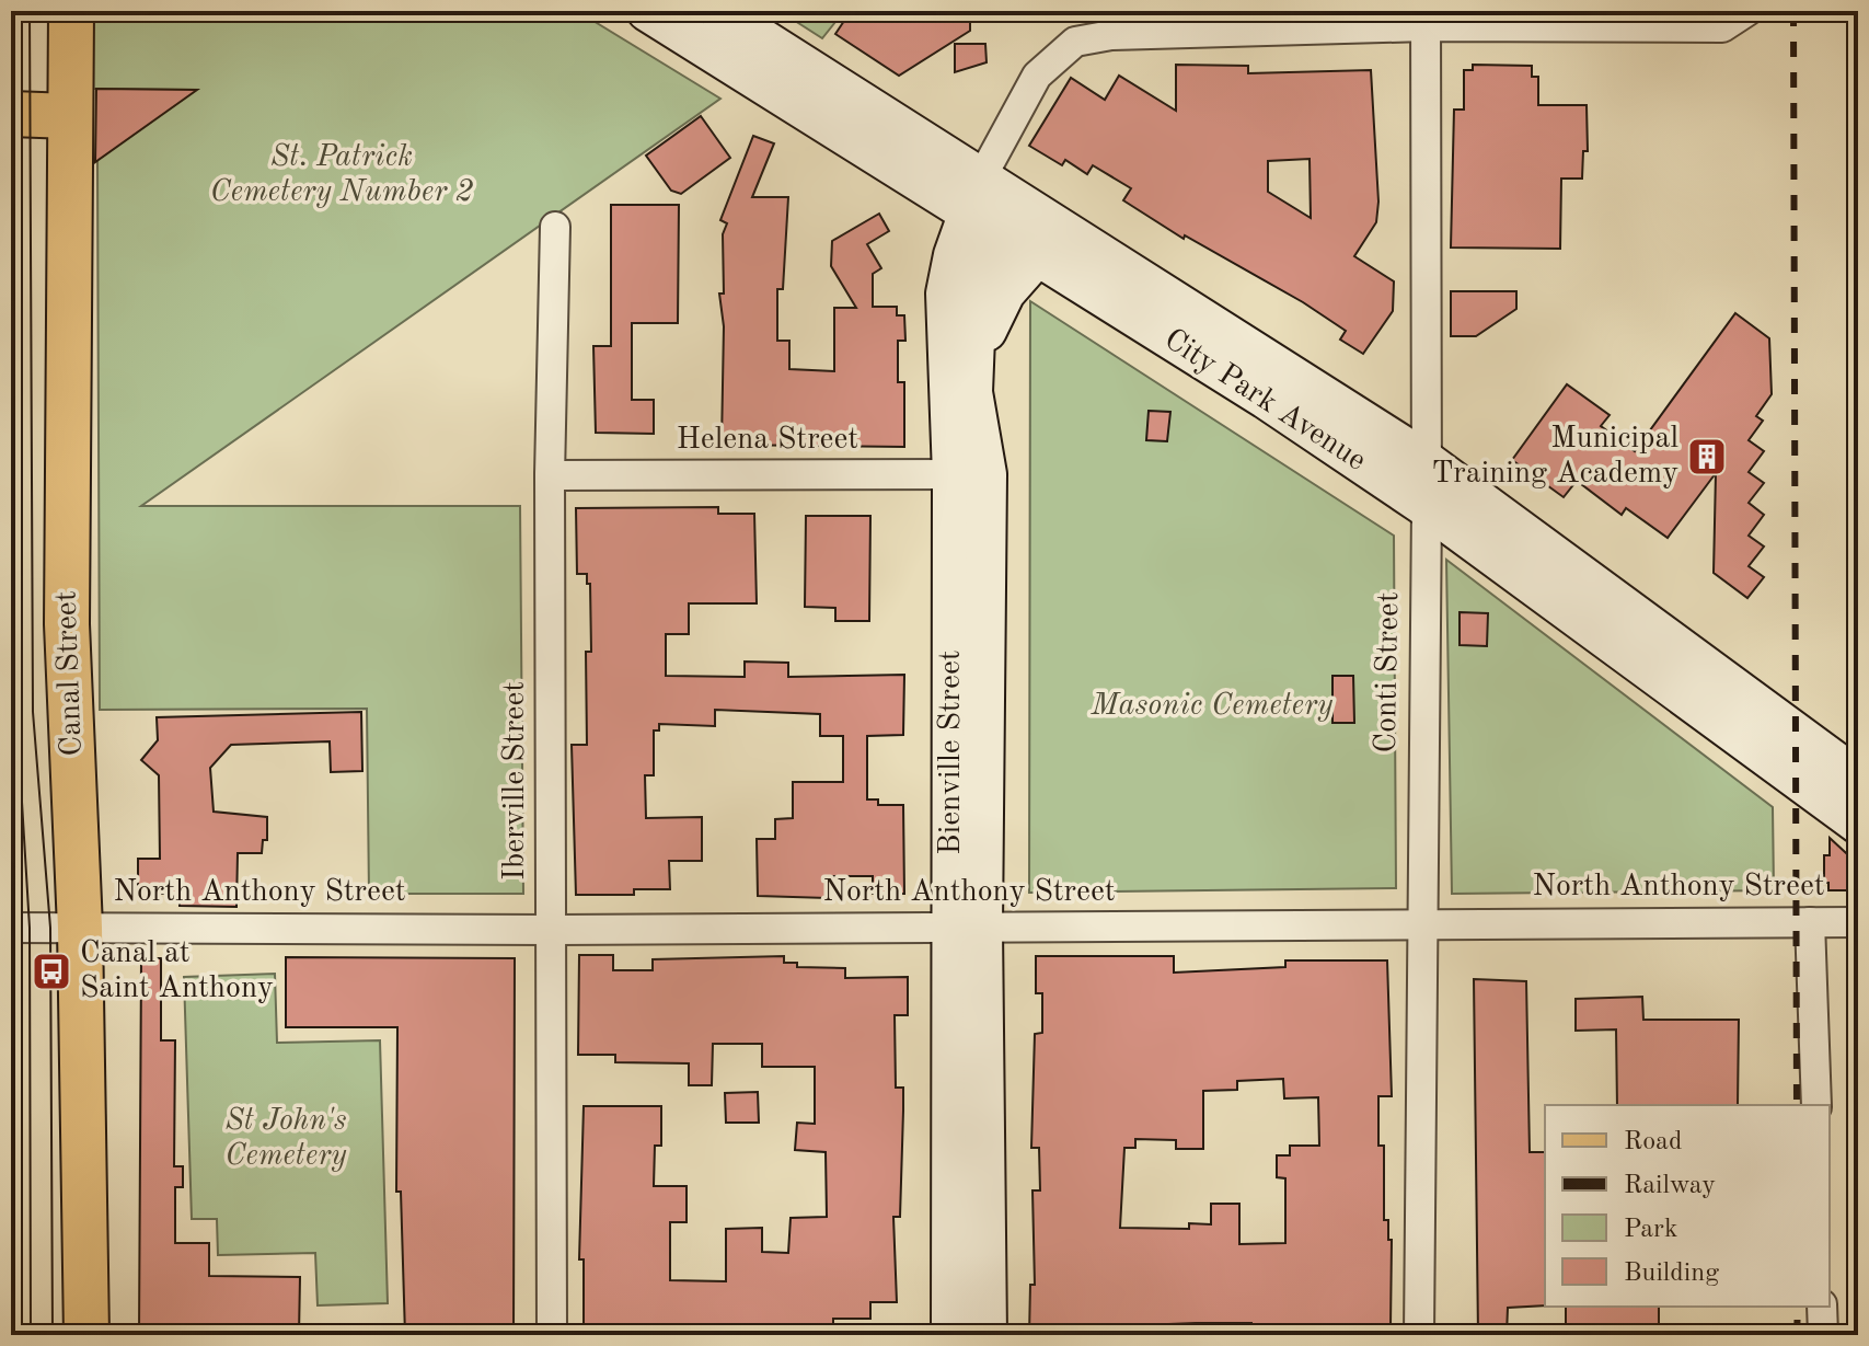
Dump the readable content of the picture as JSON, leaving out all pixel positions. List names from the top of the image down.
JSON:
{
  "streets": {
    "main road": ["City Park Avenue", "Canal Street", "Bienville Street"],
    "street": [
      "Helena Street",
      "Conti Street",
      "Iberville Street",
      "North Anthony Street"
    ]
  },
  "crossings": [
    ["City Park Avenue", "Conti Street"],
    ["City Park Avenue", "Bienville Street"],
    ["Helena Street", "Bienville Street"],
    ["Helena Street", "Iberville Street"],
    ["Conti Street", "Bienville Street"],
    ["Conti Street", "North Anthony Street"],
    ["Canal Street", "North Anthony Street"],
    ["Bienville Street", "North Anthony Street"],
    ["Iberville Street", "North Anthony Street"]
  ],
  "parks": ["St. Patrick Cemetery Number 2", "Masonic Cemetery", "St John's Cemetery"],
  "places": {
    "building": ["Municipal Training Academy"],
    "bus stop": ["Canal at Saint Anthony"]
  },
  "legend": [
    "Road",
    "Railway",
    "Park",
    "Building"
  ]
}
